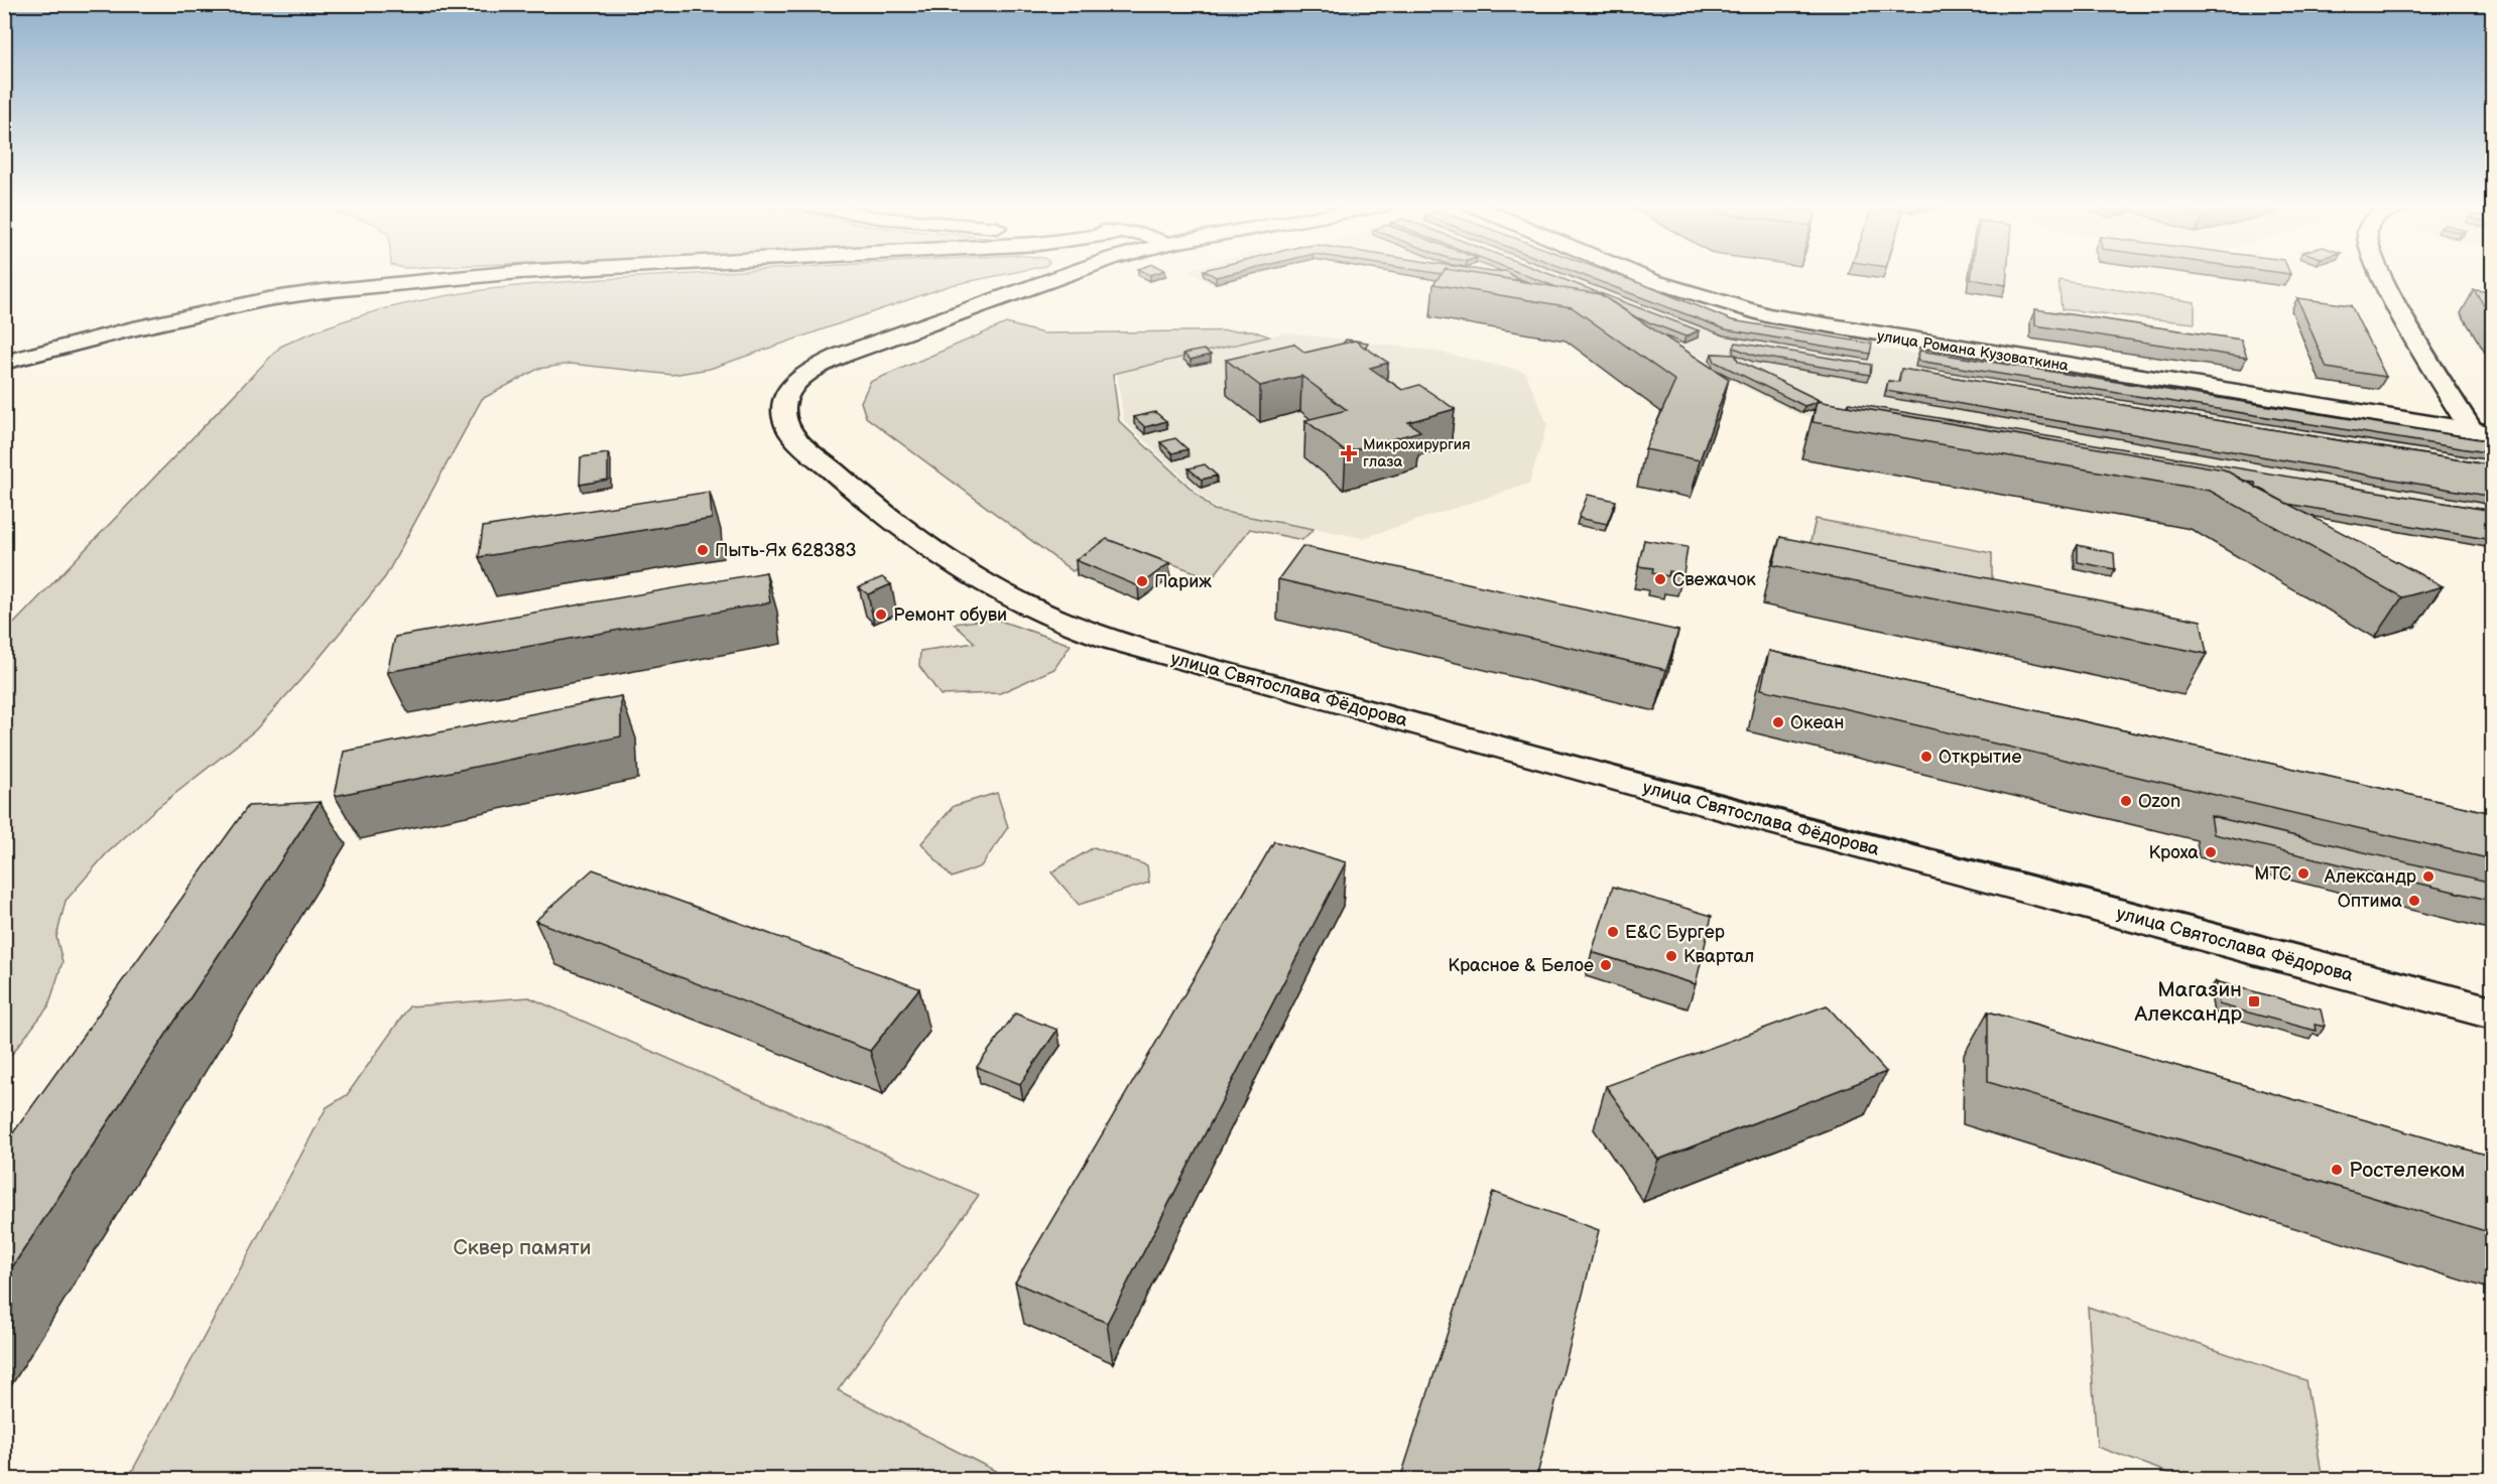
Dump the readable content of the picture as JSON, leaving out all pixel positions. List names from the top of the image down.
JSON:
{
  "streets": {
    "street": ["улица Романа Кузоваткина", "улица Святослава Фёдорова"]
  },
  "parks": ["Сквер памяти"],
  "places": {
    "health": ["Микрохирургия глаза"],
    "other": [
      "Пыть-Ях 628383",
      "Свежачок",
      "Париж",
      "Ремонт обуви",
      "Океан",
      "Открытие",
      "Ozon",
      "Кроха",
      "МТС",
      "Александр",
      "Оптима",
      "Е&С Бургер",
      "Квартал",
      "Красное & Белое",
      "Ростелеком"
    ],
    "transit": ["Магазин Александр"]
  }
}
